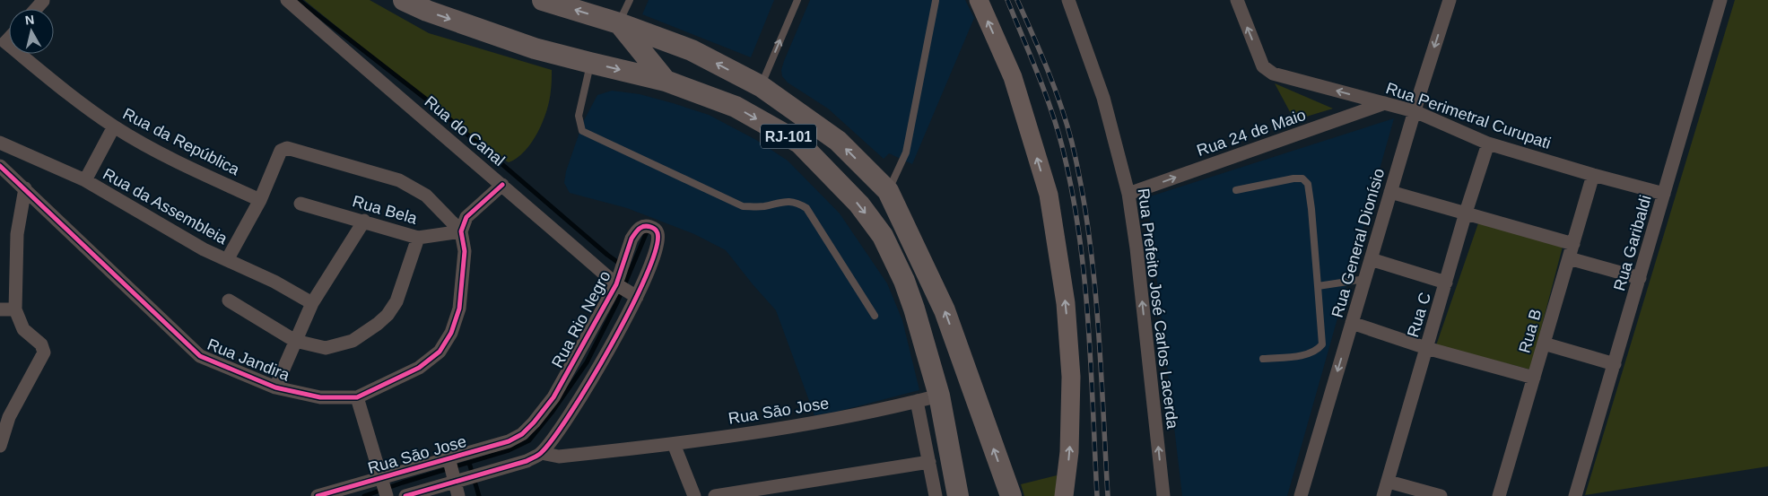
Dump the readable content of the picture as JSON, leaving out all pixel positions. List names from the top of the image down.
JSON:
{
  "streets": {
    "main road": ["RJ-101"],
    "street": [
      "Rua Perimetral Curupati",
      "Rua do Canal",
      "Rua 24 de Maio",
      "Rua da República",
      "Rua da Assembleia",
      "Rua Bela",
      "Rua General Dionísio",
      "Rua Garibaldi",
      "Rua Prefeito José Carlos Lacerda",
      "Rua C",
      "Rua Rio Negro",
      "Rua B",
      "Rua Jandira",
      "Rua Sāo Jose"
    ]
  },
  "crossings": [
    ["Rua Perimetral Curupati", "Rua 24 de Maio"],
    ["Rua Perimetral Curupati", "Rua General Dionísio"],
    ["Rua Perimetral Curupati", "Rua Garibaldi"],
    ["Rua Perimetral Curupati", "Rua C"],
    ["Rua Perimetral Curupati", "Rua B"],
    ["Rua do Canal", "Rua Rio Negro"],
    ["Rua do Canal", "Rua Sāo Jose"],
    ["Rua 24 de Maio", "Rua Prefeito José Carlos Lacerda"],
    ["RJ-101", "Rua Sāo Jose"],
    ["Rua Bela", "Rua Jandira"],
    ["Rua Rio Negro", "Rua Sāo Jose"]
  ],
  "one_way": [
    "Rua Perimetral Curupati",
    "Rua 24 de Maio",
    "Rua General Dionísio",
    "Rua Prefeito José Carlos Lacerda"
  ],
  "north": "top"
}
